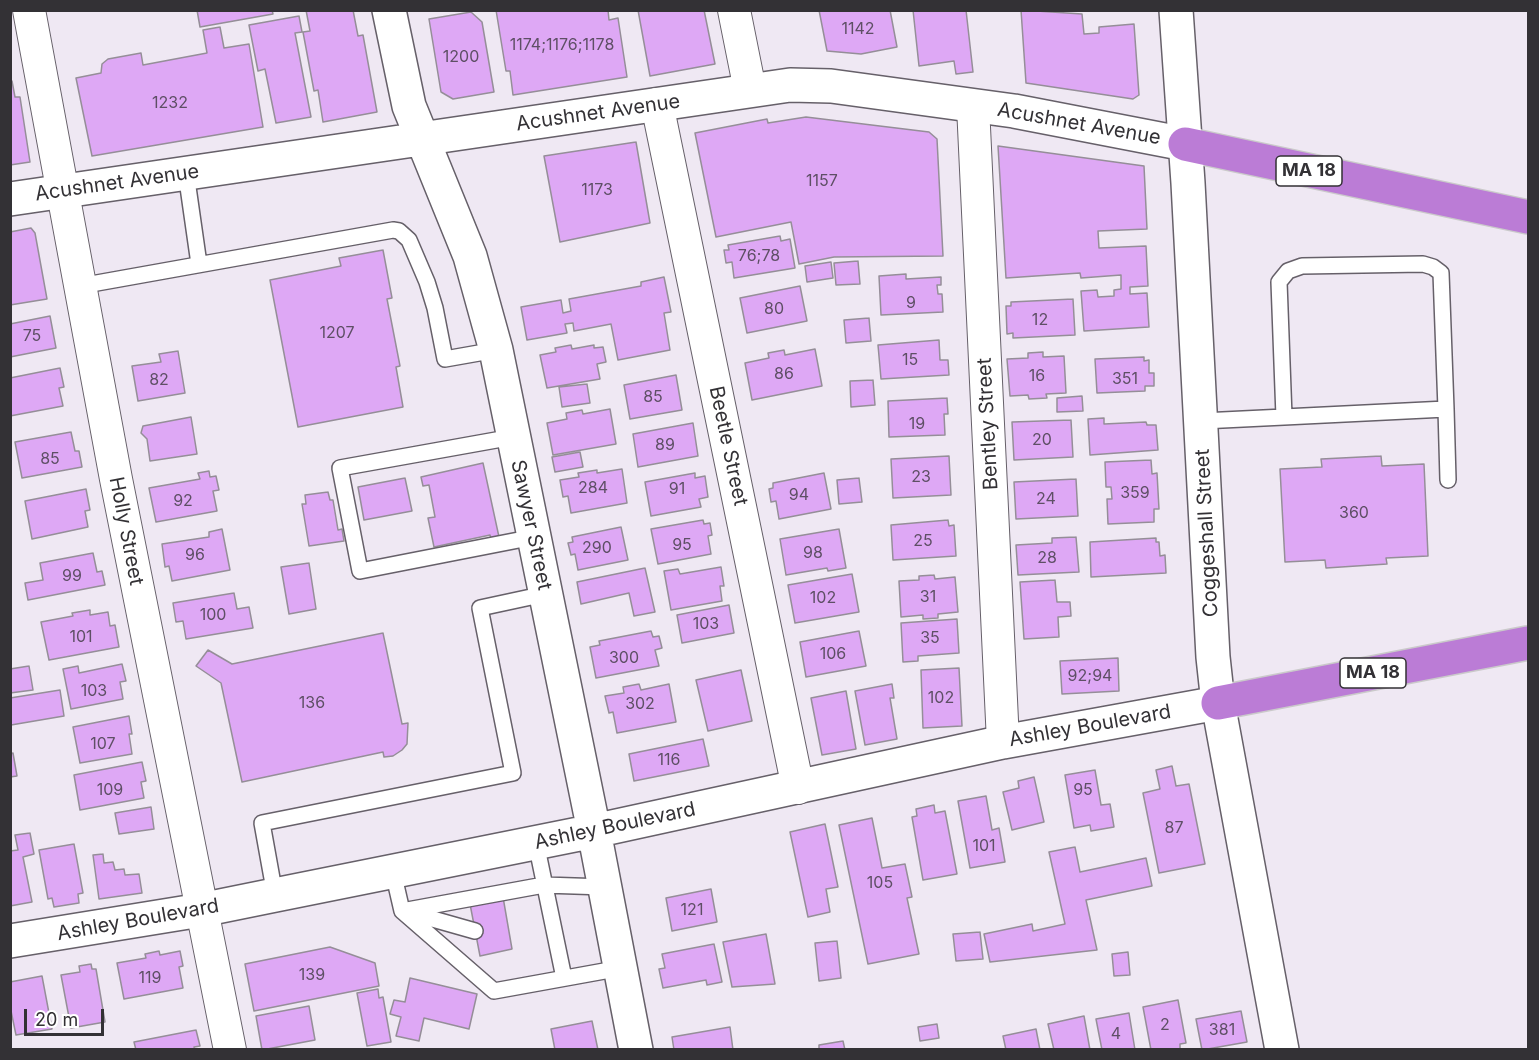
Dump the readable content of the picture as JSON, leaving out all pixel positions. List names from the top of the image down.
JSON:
{
  "streets": {
    "highway": ["MA 18"],
    "main road": [
      "Acushnet Avenue",
      "Sawyer Street",
      "Coggeshall Street",
      "Ashley Boulevard"
    ],
    "street": ["Bentley Street", "Beetle Street", "Holly Street"]
  },
  "crossings": [
    ["Acushnet Avenue", "MA 18"],
    ["Acushnet Avenue", "Bentley Street"],
    ["Acushnet Avenue", "Beetle Street"],
    ["Acushnet Avenue", "Sawyer Street"],
    ["Acushnet Avenue", "Holly Street"],
    ["Acushnet Avenue", "Coggeshall Street"],
    ["MA 18", "Coggeshall Street"],
    ["MA 18", "Ashley Boulevard"],
    ["Bentley Street", "Ashley Boulevard"],
    ["Beetle Street", "Ashley Boulevard"],
    ["Sawyer Street", "Ashley Boulevard"],
    ["Holly Street", "Ashley Boulevard"],
    ["Coggeshall Street", "Ashley Boulevard"]
  ],
  "house_numbers": [
    "1142",
    "1174;1176;1178",
    "1200",
    "1232",
    "1157",
    "1173",
    "76;78",
    "9",
    "80",
    "12",
    "1207",
    "75",
    "15",
    "86",
    "16",
    "351",
    "82",
    "85",
    "19",
    "20",
    "89",
    "85",
    "23",
    "284",
    "91",
    "359",
    "94",
    "24",
    "92",
    "360",
    "25",
    "95",
    "290",
    "98",
    "96",
    "28",
    "99",
    "31",
    "102",
    "100",
    "103",
    "101",
    "35",
    "106",
    "300",
    "92;94",
    "103",
    "102",
    "136",
    "302",
    "107",
    "116",
    "109",
    "95",
    "87",
    "101",
    "105",
    "121",
    "139",
    "119",
    "2",
    "381",
    "4"
  ],
  "scale_bar": "20 m"
}
